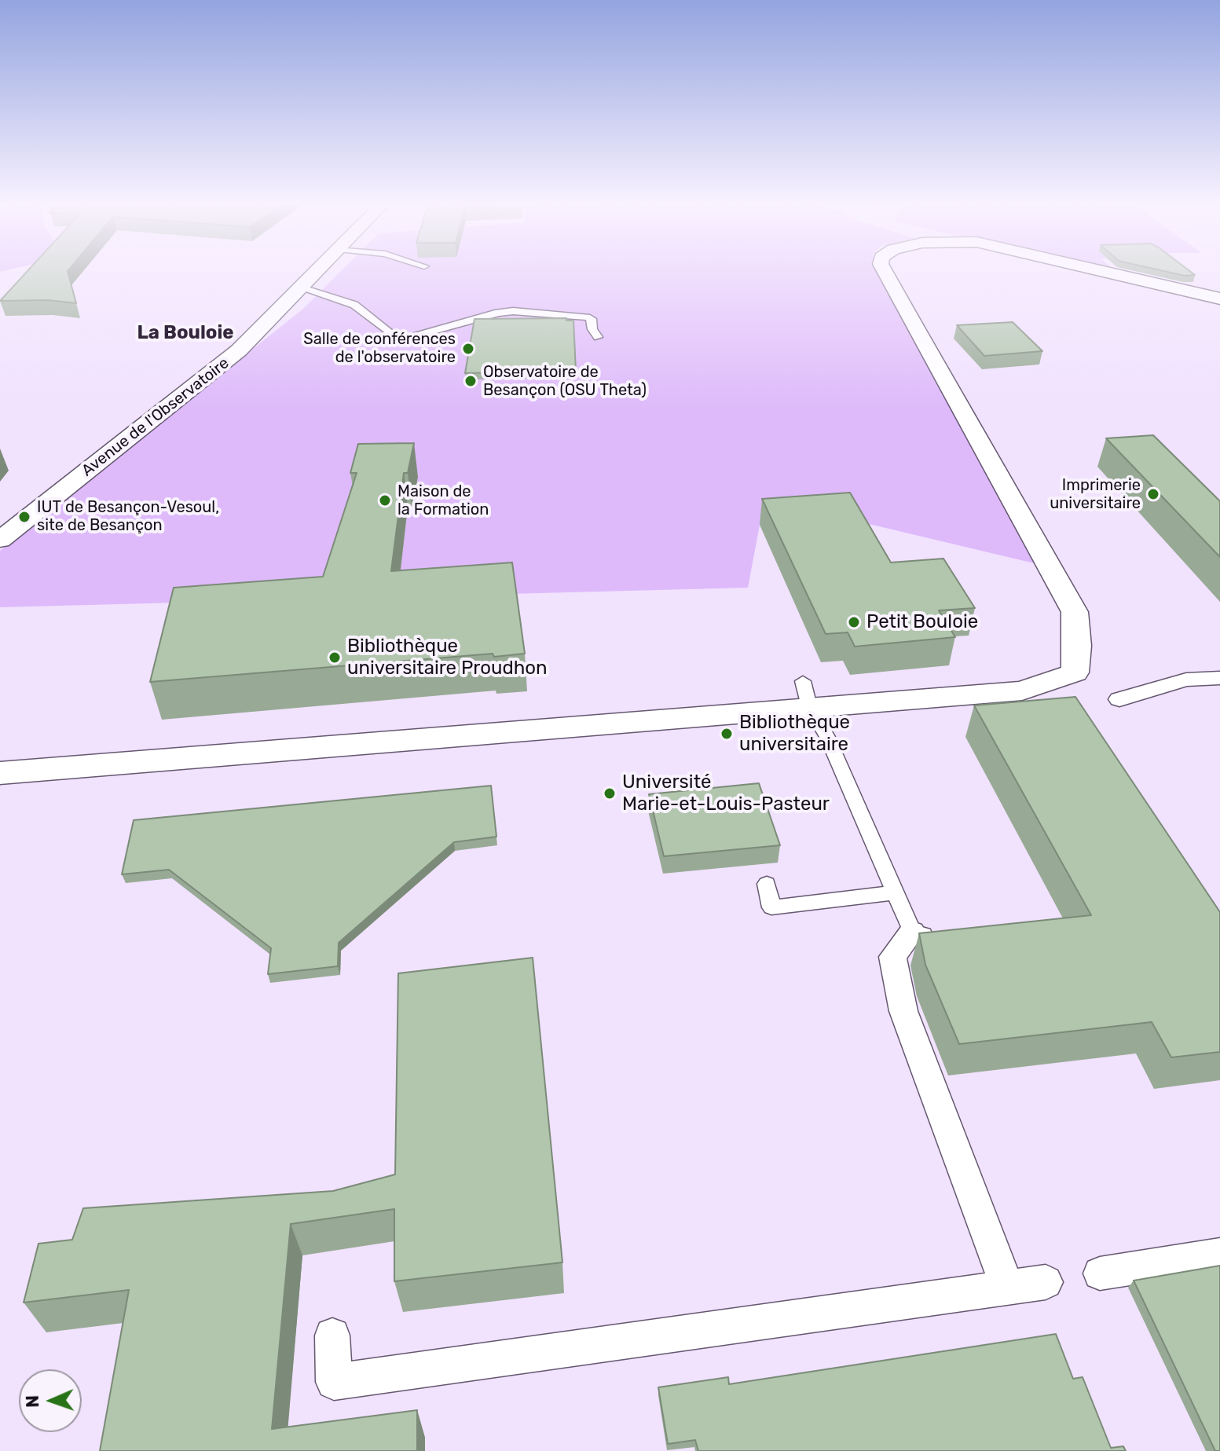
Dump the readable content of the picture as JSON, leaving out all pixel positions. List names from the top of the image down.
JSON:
{
  "streets": {
    "street": ["Avenue de l'Observatoire"]
  },
  "districts": ["La Bouloie"],
  "places": [
    "Salle de conférences de l'observatoire",
    "Observatoire de Besançon (OSU Theta)",
    "Imprimerie universitaire",
    "Maison de la Formation",
    "IUT de Besançon-Vesoul, site de Besançon",
    "Petit Bouloie",
    "Bibliothèque universitaire Proudhon",
    "Bibliothèque universitaire",
    "Université Marie-et-Louis-Pasteur"
  ],
  "north": "left"
}
